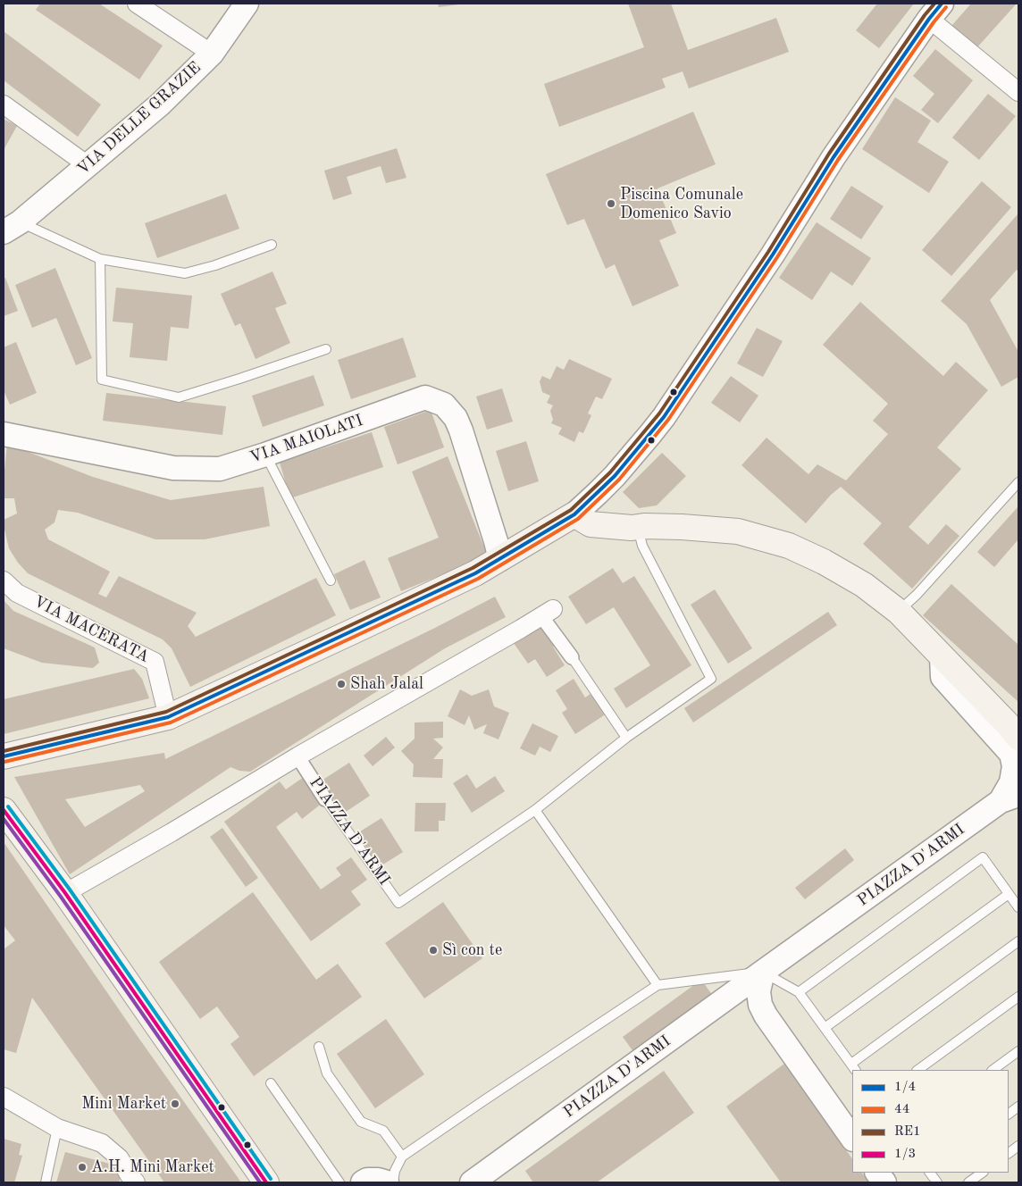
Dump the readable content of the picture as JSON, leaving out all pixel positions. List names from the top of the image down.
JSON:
{
  "streets": {
    "street": [
      "VIA DELLE GRAZIE",
      "VIA MAIOLATI",
      "VIA MACERATA",
      "PIAZZA D'ARMI"
    ]
  },
  "places": [
    "Piscina Comunale Domenico Savio",
    "Shah Jalal",
    "Sì con te",
    "Mini Market",
    "A.H. Mini Market"
  ],
  "lines": [
    "transit line 1/4",
    "transit line RE1",
    "transit line 44",
    "transit line 1/3"
  ],
  "legend": [
    "1/4",
    "44",
    "RE1",
    "1/3"
  ]
}
